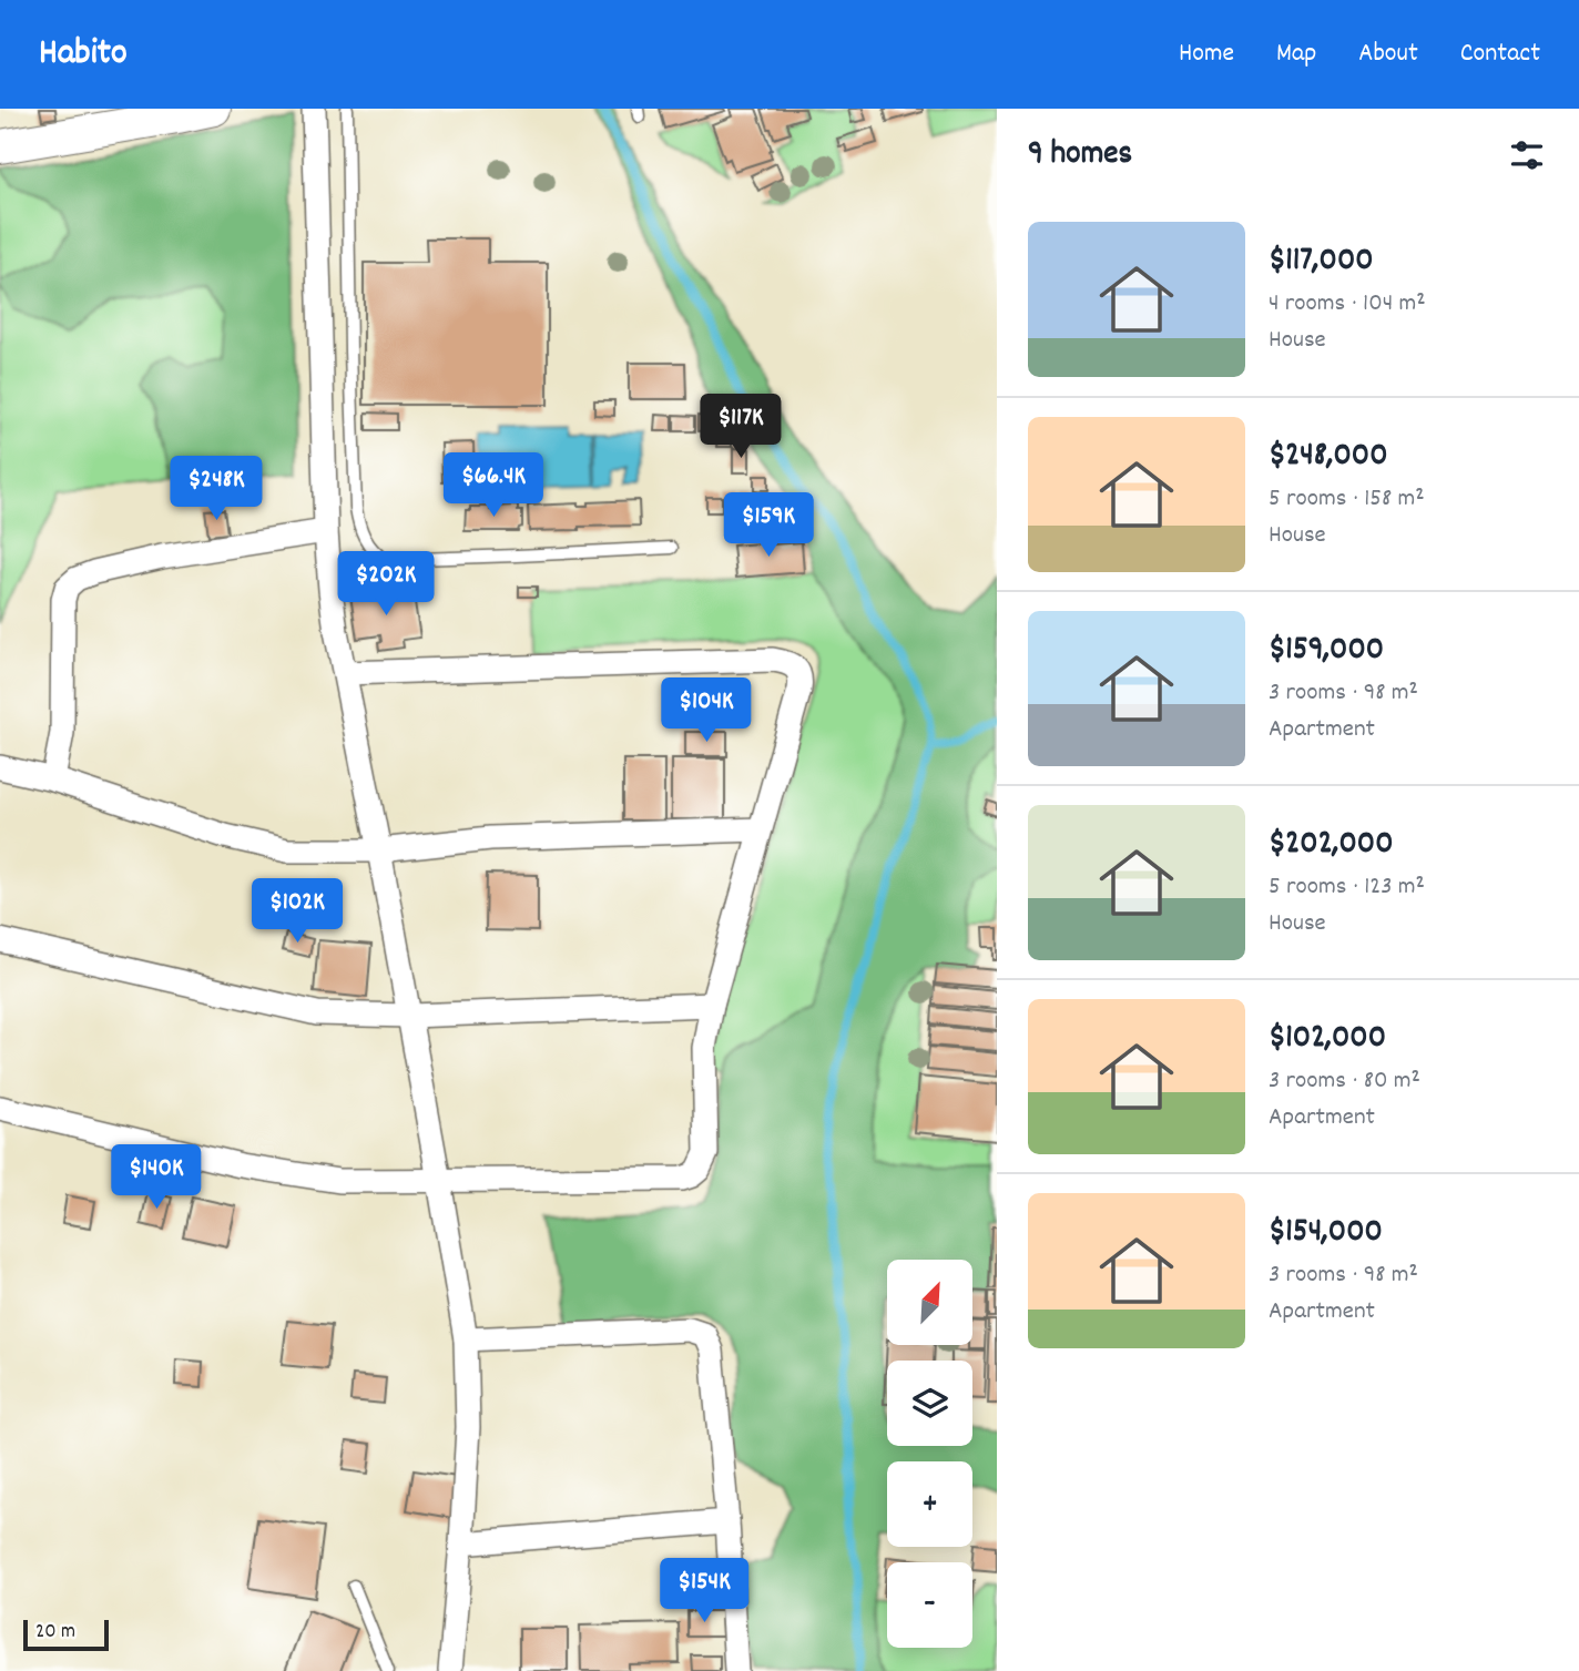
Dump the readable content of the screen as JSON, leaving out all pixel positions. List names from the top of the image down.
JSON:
{
  "scale_bar": "20 m",
  "north": "top right",
  "page": {
    "header": "Habito",
    "nav": [
      "Home",
      "Map",
      "About",
      "Contact"
    ],
    "heading": "9 homes",
    "list": [
      {
        "name": "$117,000",
        "note": "4 rooms · 104 m² · House"
      },
      {
        "name": "$248,000",
        "note": "5 rooms · 158 m² · House"
      },
      {
        "name": "$159,000",
        "note": "3 rooms · 98 m² · Apartment"
      },
      {
        "name": "$202,000",
        "note": "5 rooms · 123 m² · House"
      },
      {
        "name": "$102,000",
        "note": "3 rooms · 80 m² · Apartment"
      },
      {
        "name": "$154,000",
        "note": "3 rooms · 98 m² · Apartment"
      }
    ],
    "price": [
      "$117K",
      "$66.4K",
      "$248K",
      "$159K",
      "$202K",
      "$104K",
      "$102K",
      "$140K",
      "$154K"
    ],
    "map_buttons": ["+", "−"],
    "scale": "20 m"
  }
}
